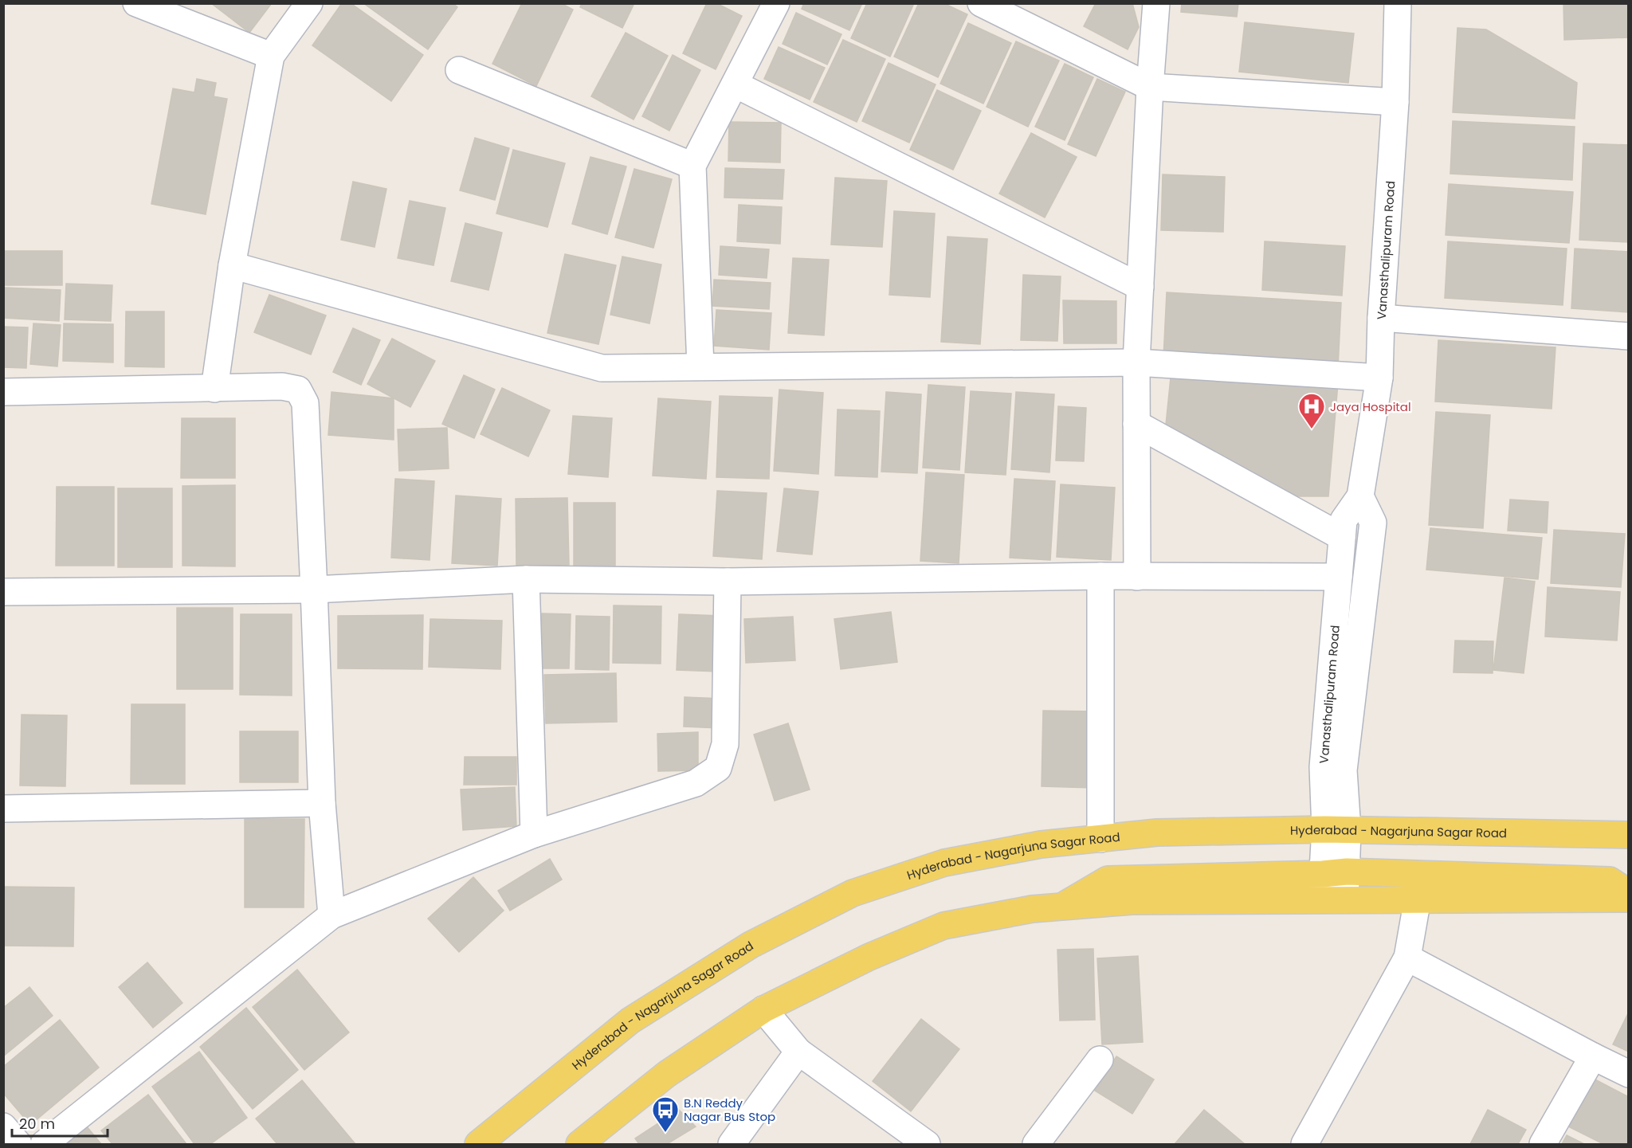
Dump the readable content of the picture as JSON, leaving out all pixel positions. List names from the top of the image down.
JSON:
{
  "streets": {
    "main road": ["Hyderabad - Nagarjuna Sagar Road"],
    "street": ["Vanasthalipuram Road"]
  },
  "crossings": [
    ["Vanasthalipuram Road", "Hyderabad - Nagarjuna Sagar Road"]
  ],
  "places": {
    "hospital": ["Jaya Hospital"],
    "bus stop": ["B.N Reddy Nagar Bus Stop"]
  },
  "scale_bar": "20 m"
}
